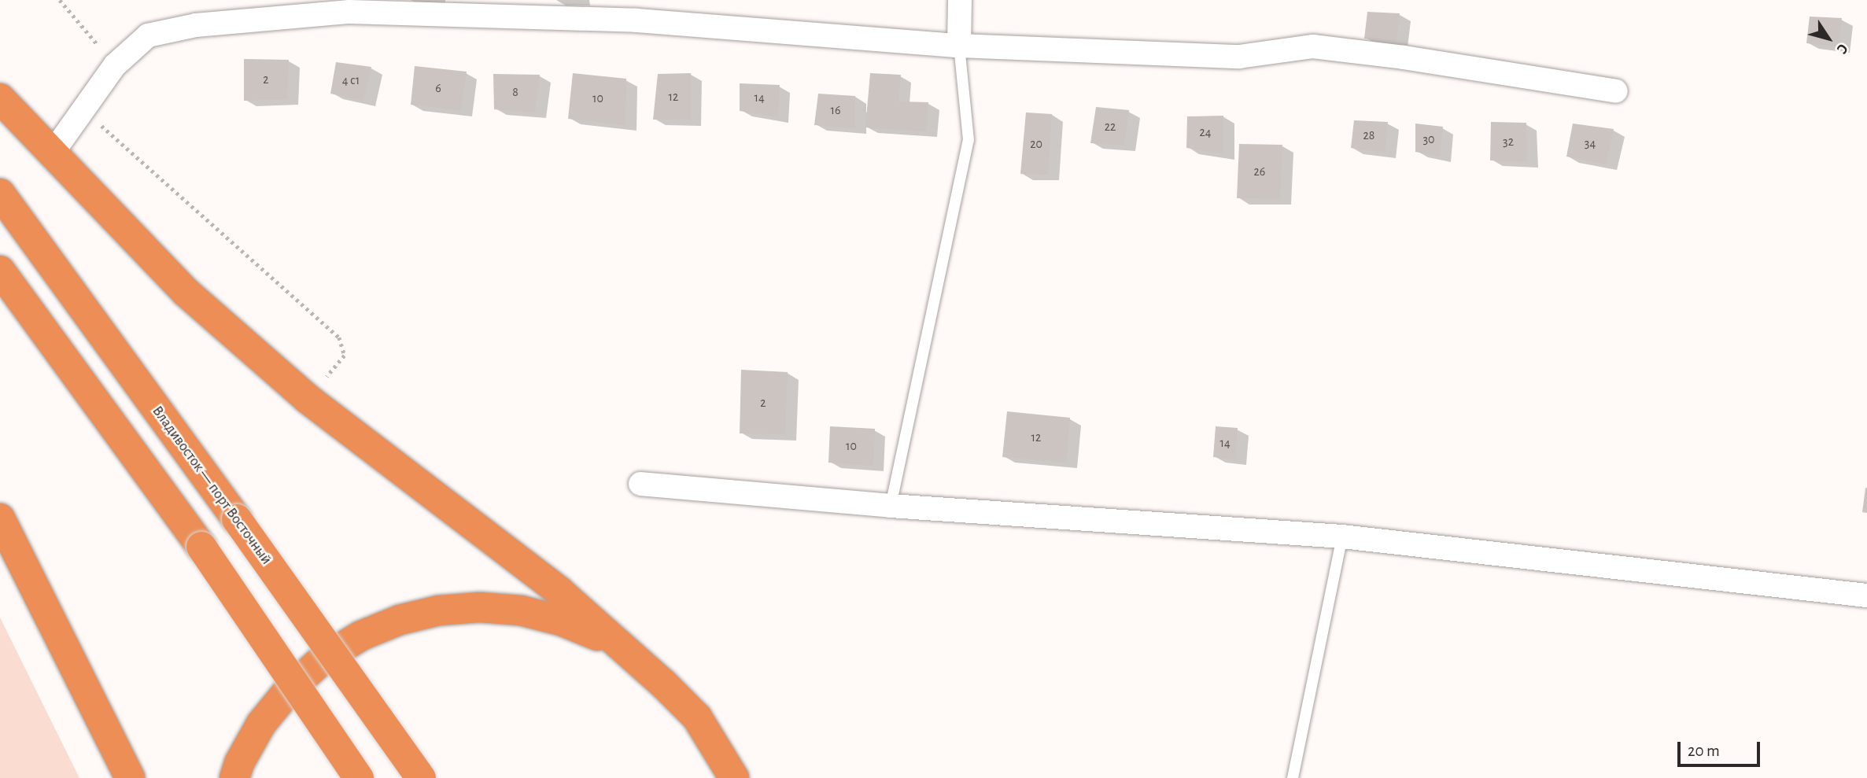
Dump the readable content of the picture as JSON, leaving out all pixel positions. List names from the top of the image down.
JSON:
{
  "streets": {
    "highway": ["Владивосток — порт Восточный"]
  },
  "house_numbers": [
    "2",
    "4 с1",
    "6",
    "8",
    "12",
    "14",
    "10",
    "16",
    "22",
    "24",
    "28",
    "30",
    "32",
    "34",
    "20",
    "26",
    "2",
    "12",
    "14",
    "10"
  ],
  "scale_bar": "20 m",
  "north": "bottom right"
}
